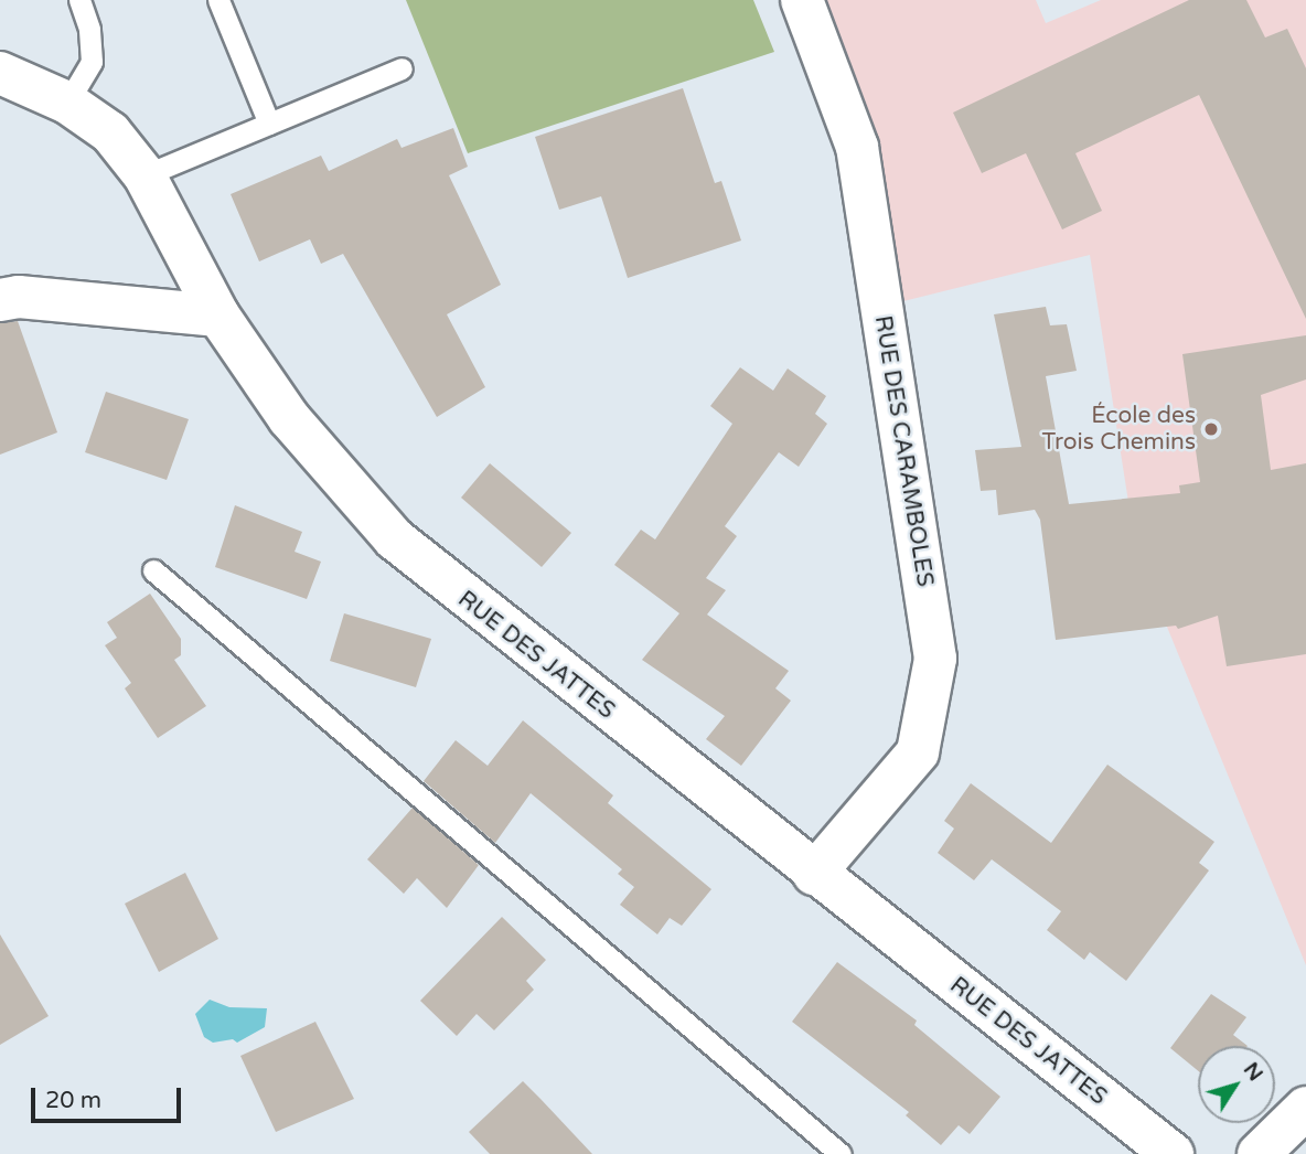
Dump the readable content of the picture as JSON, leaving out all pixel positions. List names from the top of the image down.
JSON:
{
  "streets": {
    "street": ["RUE DES CARAMBOLES", "RUE DES JATTES"]
  },
  "crossings": [
    ["RUE DES CARAMBOLES", "RUE DES JATTES"]
  ],
  "places": ["École des Trois Chemins"],
  "scale_bar": "20 m",
  "north": "top right"
}
